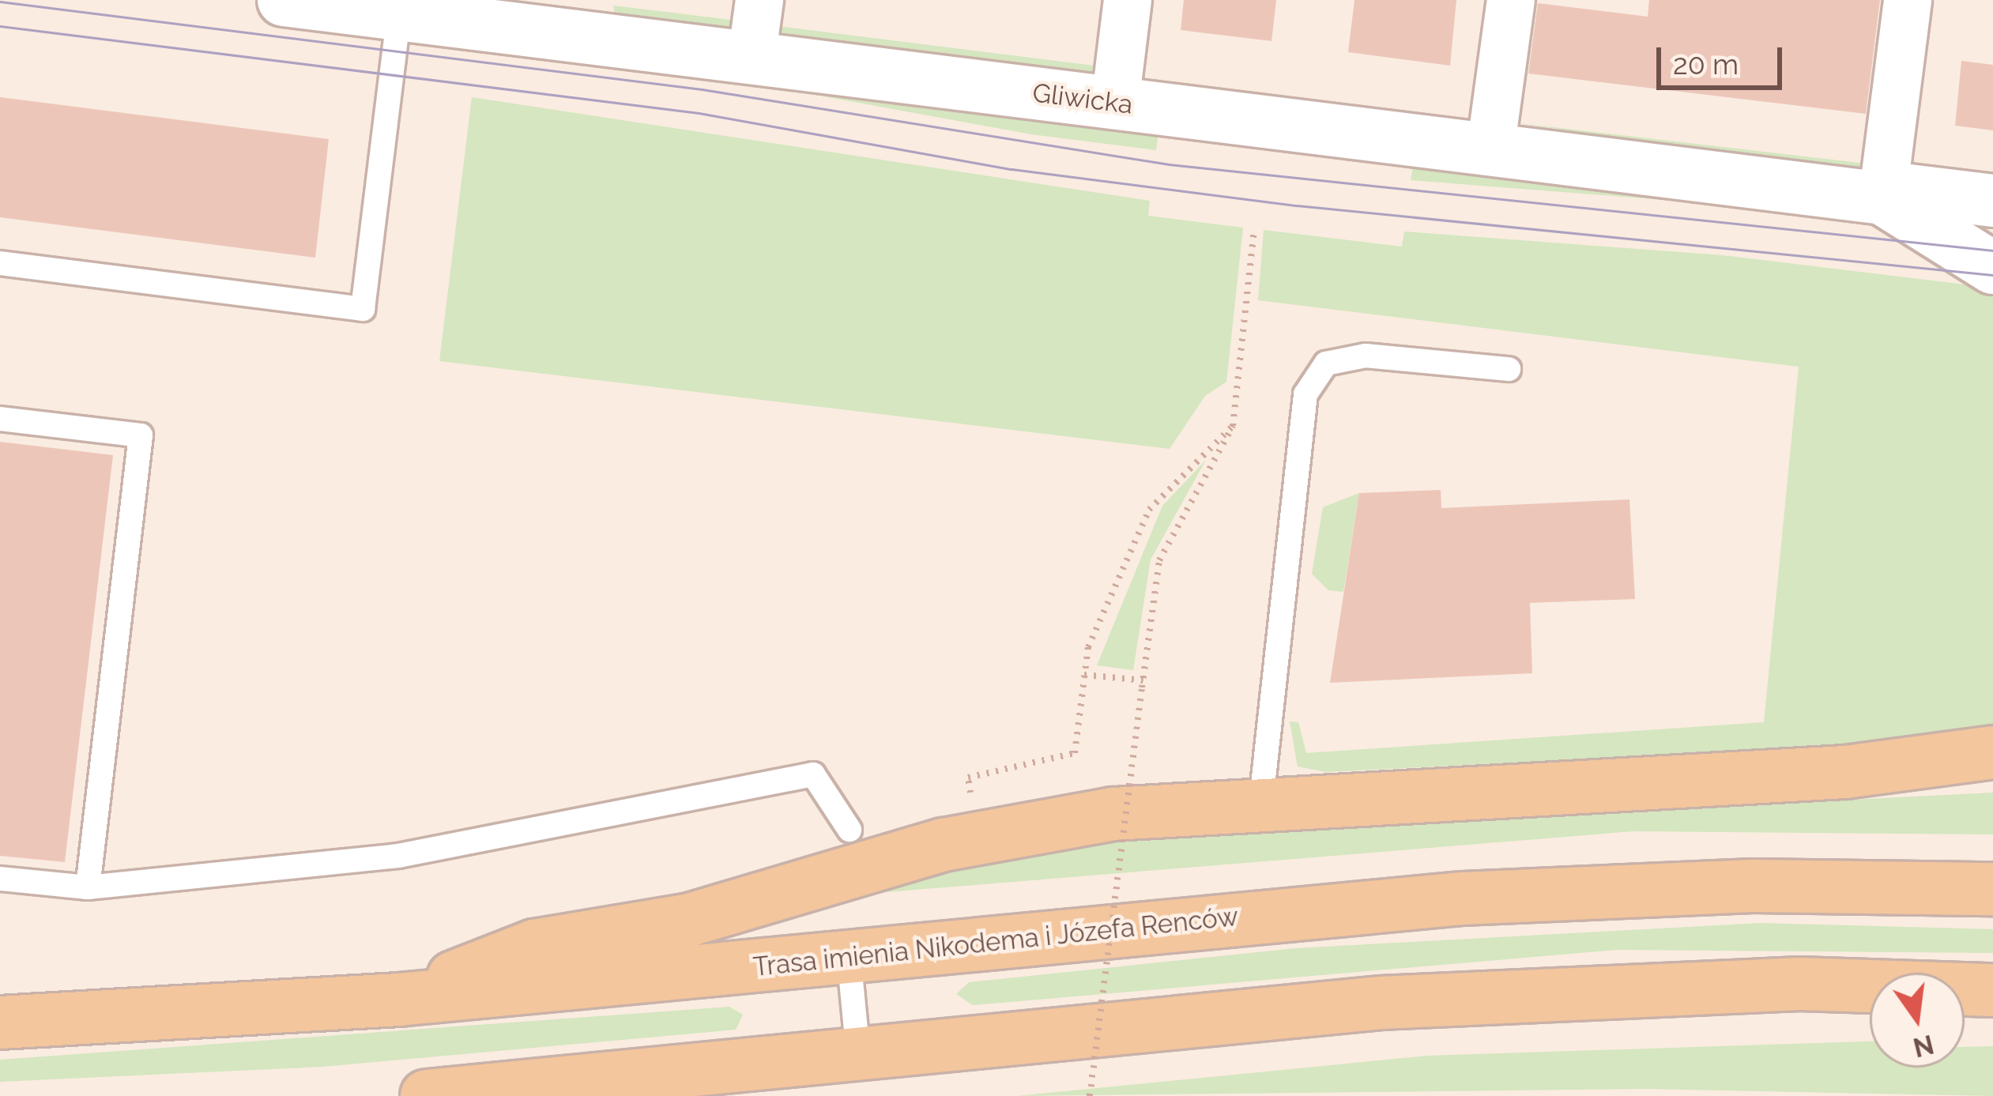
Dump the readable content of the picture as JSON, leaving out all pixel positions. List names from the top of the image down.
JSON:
{
  "streets": {
    "main road": ["Trasa imienia Nikodema i Józefa Renców"],
    "street": ["Gliwicka"]
  },
  "scale_bar": "20 m",
  "north": "bottom"
}
